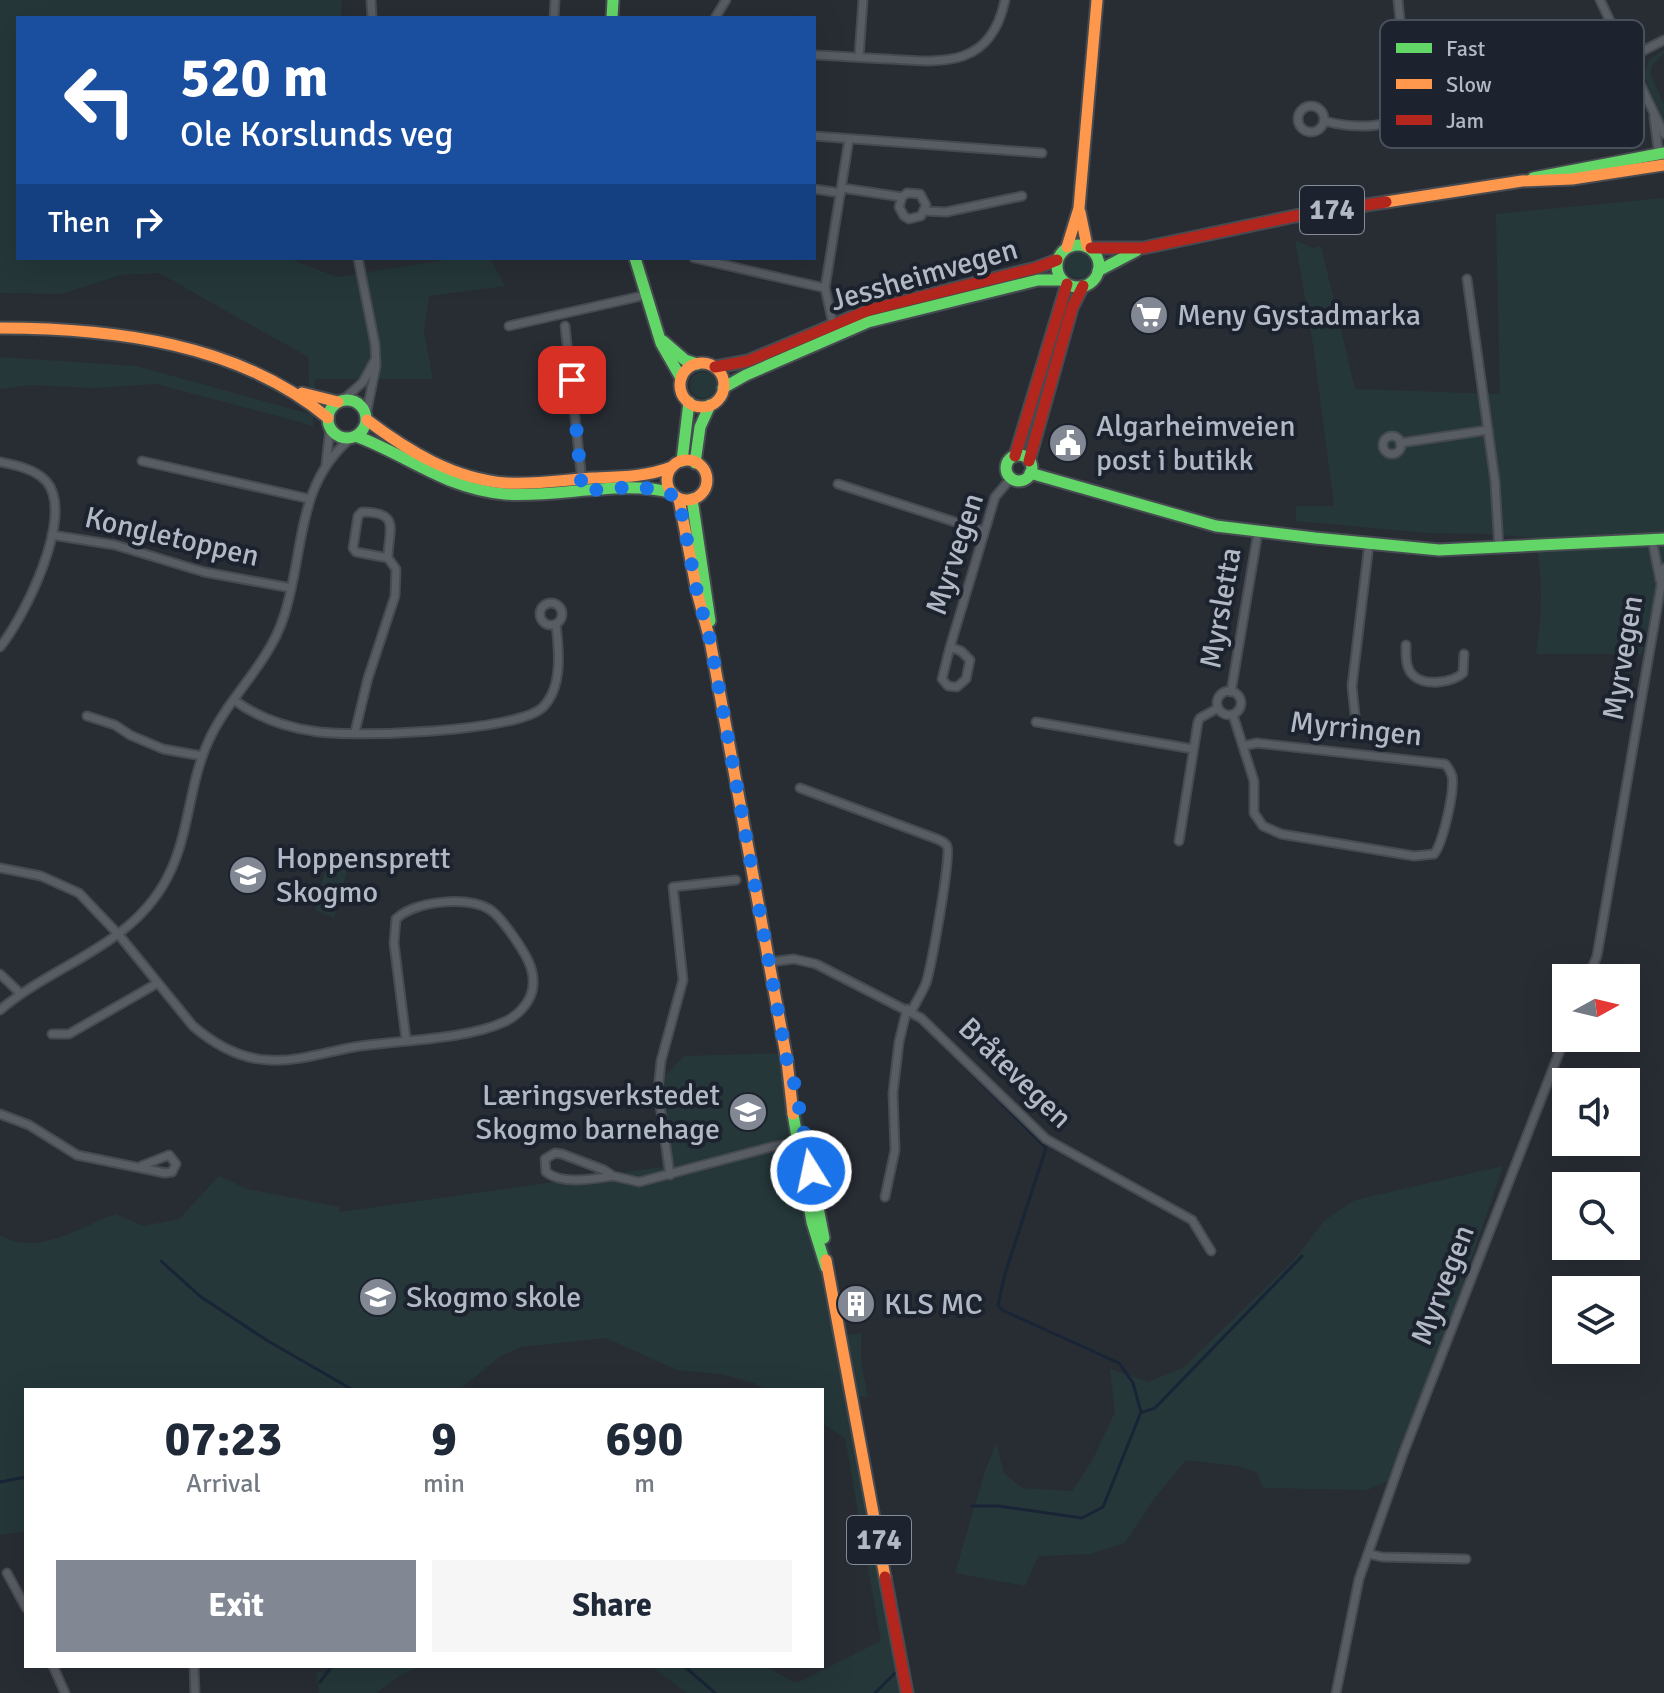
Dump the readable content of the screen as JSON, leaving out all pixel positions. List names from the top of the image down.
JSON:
{
  "streets": {
    "main road": ["174", "Jessheimvegen", "Myrvegen"],
    "street": [
      "Kongletoppen",
      "Myrsletta",
      "Myrringen",
      "Bråtevegen"
    ]
  },
  "crossings": [
    ["174", "Jessheimvegen"],
    ["174", "Bråtevegen"],
    ["Myrvegen", "Myrsletta"],
    ["Myrsletta", "Myrringen"]
  ],
  "places": {
    "supermarket": ["Meny Gystadmarka"],
    "public building": ["Algarheimveien post i butikk"],
    "school or university": ["Hoppensprett Skogmo", "Læringsverkstedet Skogmo barnehage", "Skogmo skole"],
    "building": ["KLS MC"]
  },
  "legend": ["Fast", "Slow", "Jam"],
  "north": "right",
  "page": {
    "turn": ["520 m", "Ole Korslunds veg"],
    "then": "Then",
    "eta": [
      "07:23",
      "Arrival",
      "9",
      "min",
      "690",
      "m"
    ],
    "buttons": ["Exit", "Share"]
  }
}
